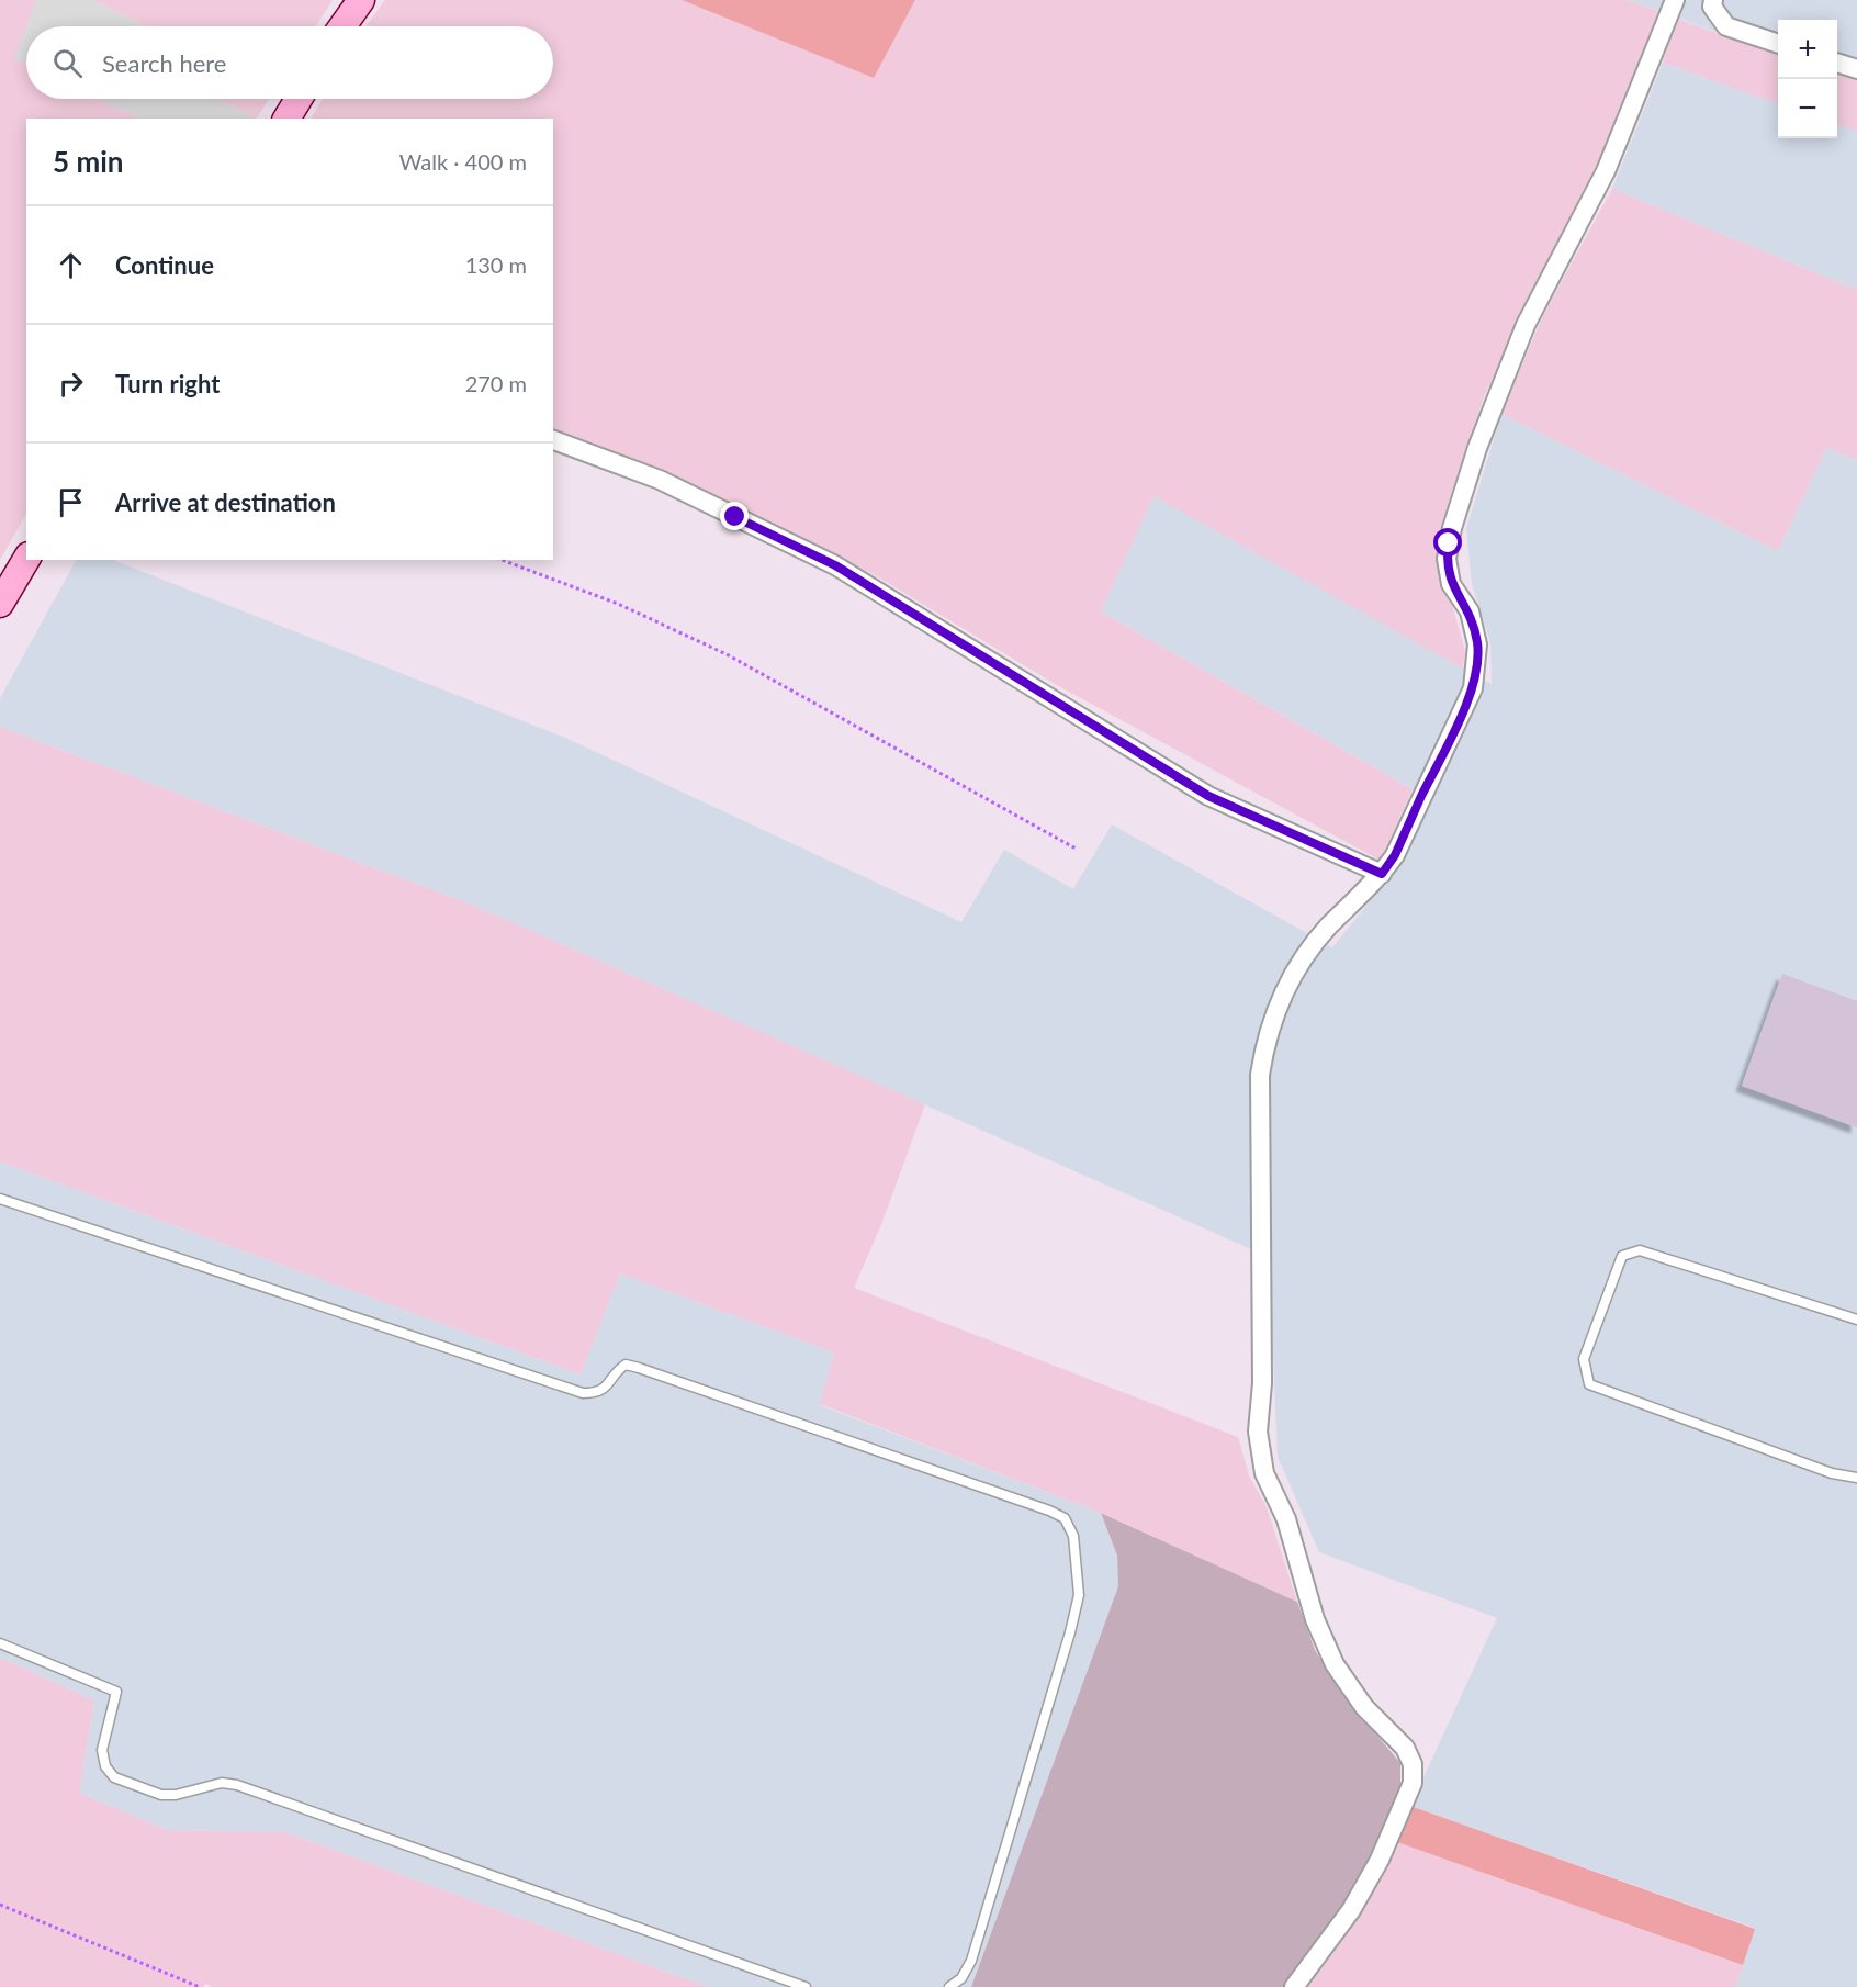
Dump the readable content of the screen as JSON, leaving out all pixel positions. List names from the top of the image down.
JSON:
{
  "page": {
    "map_buttons": ["+", "−"],
    "search": "Search here",
    "heading": ["5 min", "Walk · 400 m"],
    "list": [
      ["Continue", "130 m"],
      ["Turn right", "270 m"],
      "Arrive at destination"
    ]
  }
}
